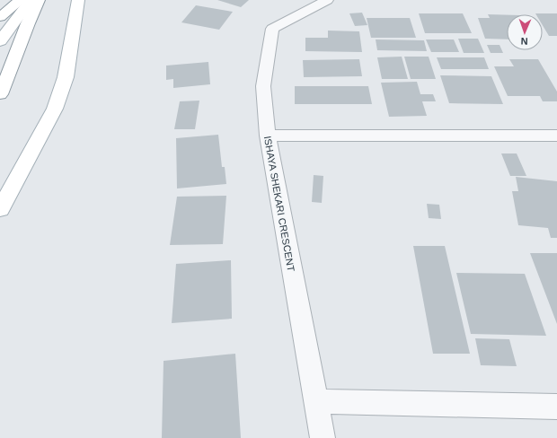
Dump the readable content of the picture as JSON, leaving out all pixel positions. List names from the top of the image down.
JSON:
{
  "streets": {
    "street": ["ISHAYA SHEKARI CRESCENT"]
  },
  "north": "bottom"
}
